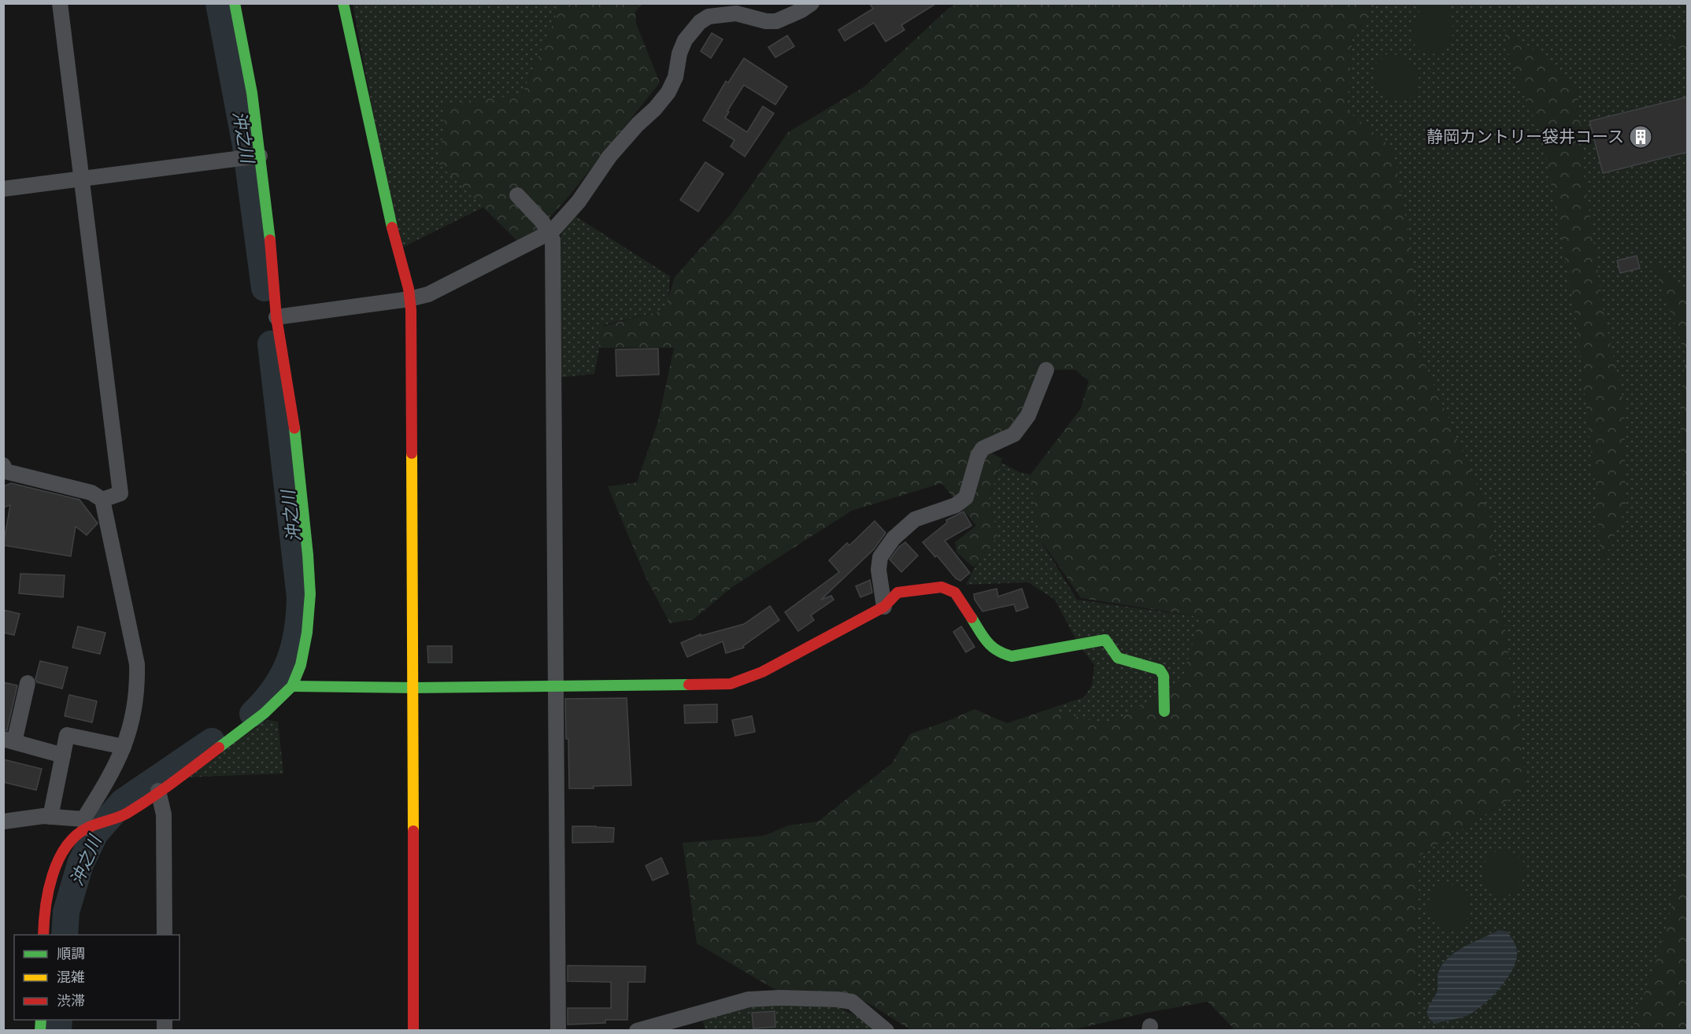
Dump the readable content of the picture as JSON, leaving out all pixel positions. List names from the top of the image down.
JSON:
{
  "water": ["沖之川"],
  "places": {
    "building": ["静岡カントリー袋井コース"]
  },
  "legend": ["順調", "混雑", "渋滞"]
}
